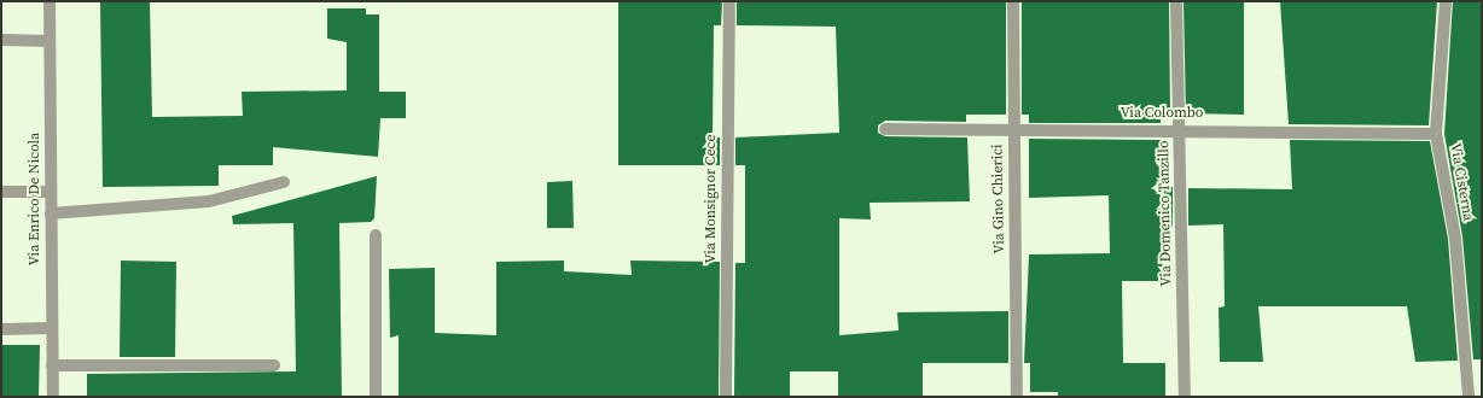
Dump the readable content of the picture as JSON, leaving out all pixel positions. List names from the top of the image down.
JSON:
{
  "streets": {
    "street": [
      "Via Colombo",
      "Via Cisterna",
      "Via Enrico De Nicola",
      "Via Monsignor Cece",
      "Via Gino Chierici",
      "Via Domenico Tanzillo"
    ]
  },
  "crossings": [
    ["Via Colombo", "Via Cisterna"],
    ["Via Colombo", "Via Gino Chierici"],
    ["Via Colombo", "Via Domenico Tanzillo"]
  ]
}
